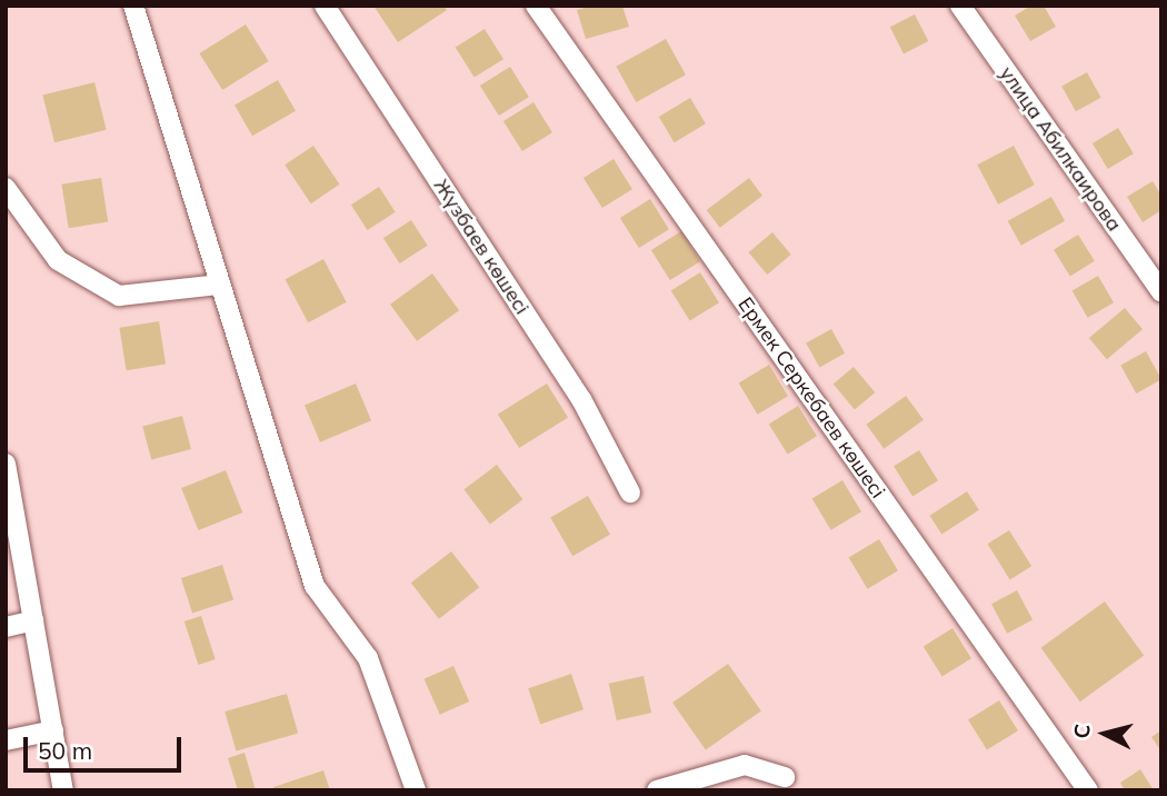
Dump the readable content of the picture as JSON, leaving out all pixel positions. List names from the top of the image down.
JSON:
{
  "streets": {
    "street": ["улица Абилкаирова", "Жүзбаев көшесі", "Ермек Серкебаев көшесі"]
  },
  "scale_bar": "50 m",
  "north": "left"
}
